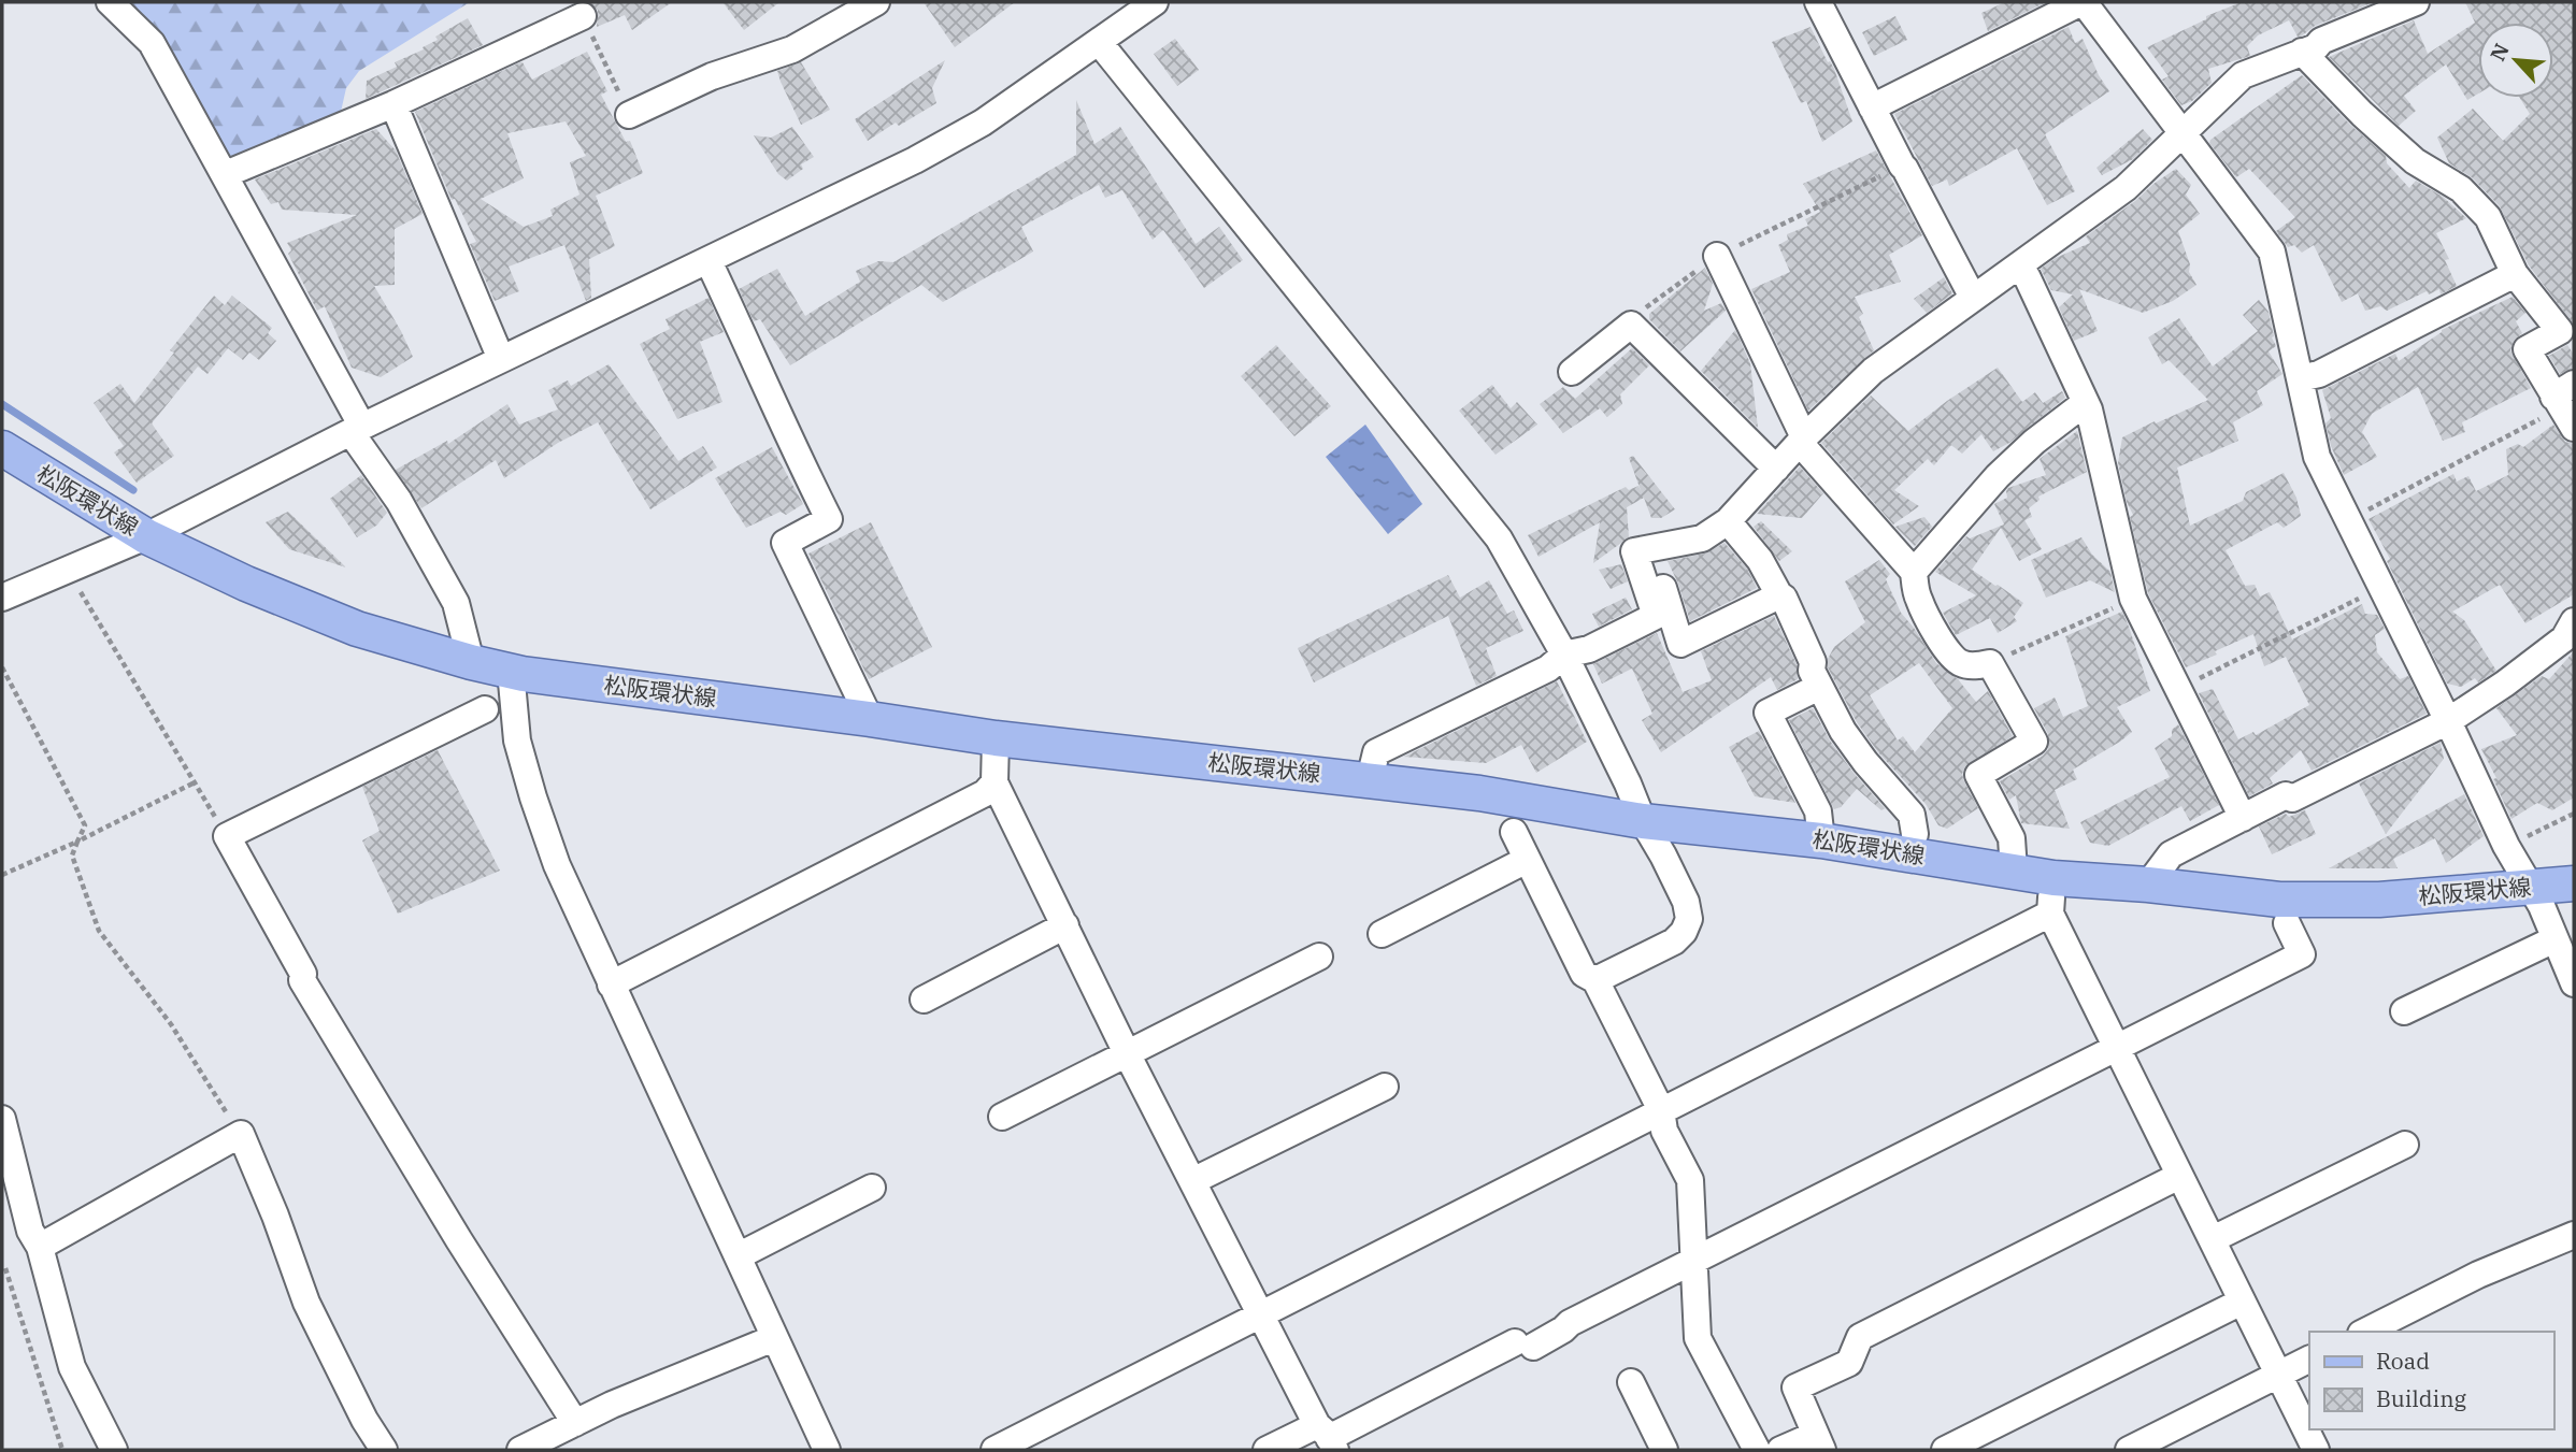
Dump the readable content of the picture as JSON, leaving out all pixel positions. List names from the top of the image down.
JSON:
{
  "streets": {
    "main road": ["松阪環状線"]
  },
  "legend": ["Road", "Building"],
  "north": "top left"
}
